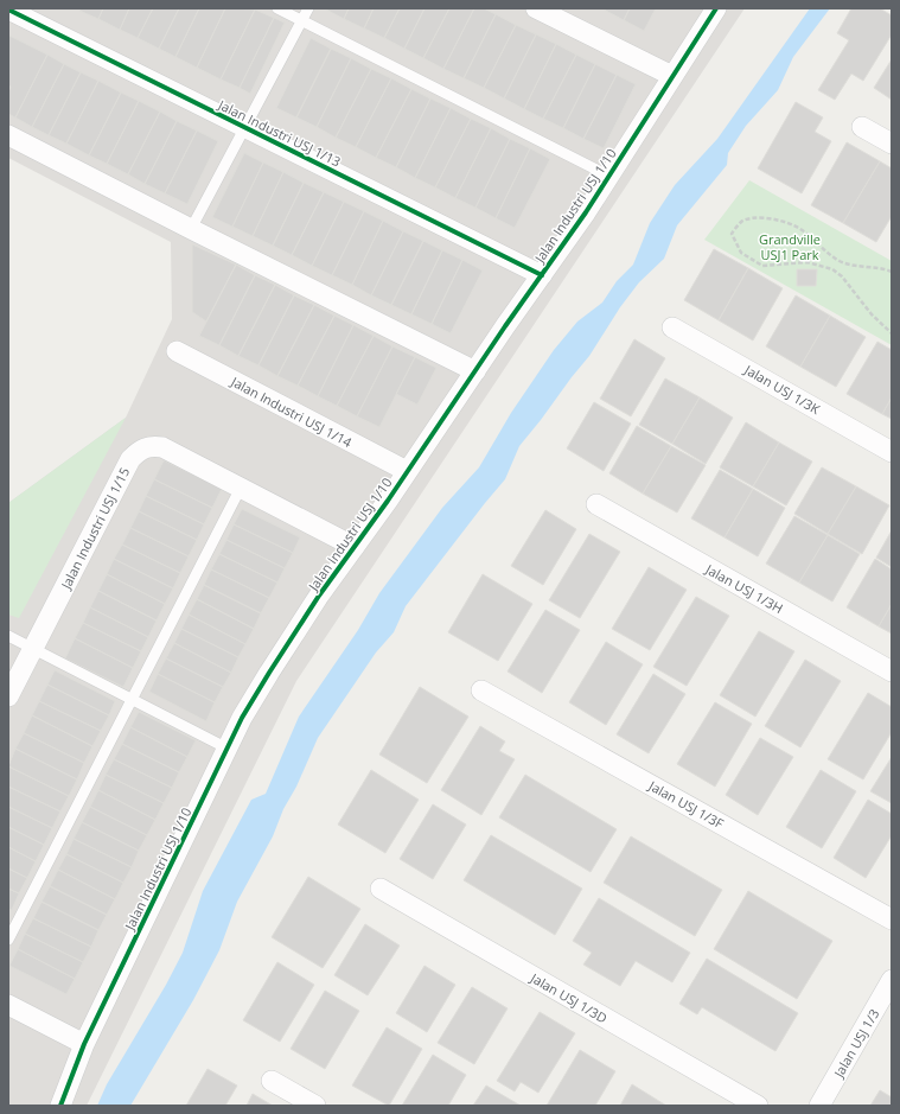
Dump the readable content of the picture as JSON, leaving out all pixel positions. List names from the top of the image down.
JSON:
{
  "streets": {
    "street": [
      "Jalan Industri USJ 1/13",
      "Jalan Industri USJ 1/10",
      "Jalan USJ 1/3K",
      "Jalan Industri USJ 1/14",
      "Jalan Industri USJ 1/15",
      "Jalan USJ 1/3H",
      "Jalan USJ 1/3F",
      "Jalan USJ 1/3D",
      "Jalan USJ 1/3"
    ]
  },
  "crossings": [
    ["Jalan Industri USJ 1/13", "Jalan Industri USJ 1/10"],
    ["Jalan Industri USJ 1/10", "Jalan Industri USJ 1/14"],
    ["Jalan Industri USJ 1/10", "Jalan Industri USJ 1/15"]
  ],
  "parks": ["Grandville USJ1 Park"]
}
